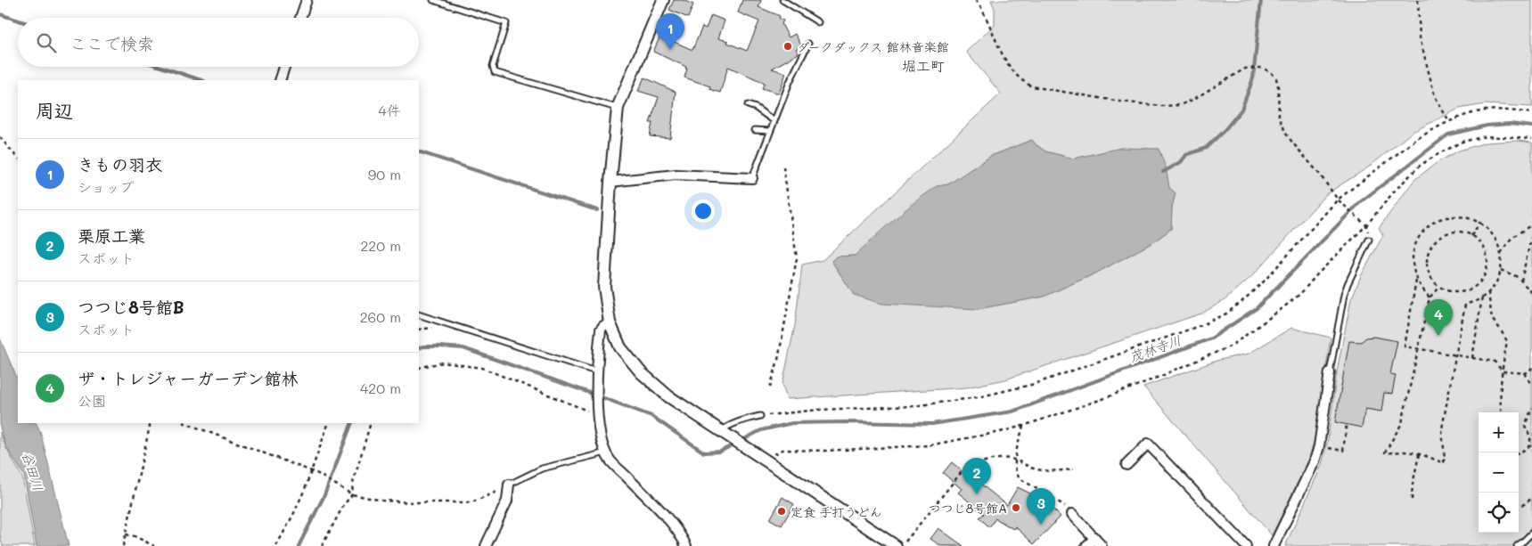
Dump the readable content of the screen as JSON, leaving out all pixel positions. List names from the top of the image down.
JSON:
{
  "districts": ["堀工町"],
  "water": ["茂林寺川", "谷田川"],
  "places": ["ダークダックス 館林音楽館", "つつじ8号館A", "定食 手打うどん"],
  "page": {
    "pins": [
      "1",
      "4",
      "2",
      "3"
    ],
    "search": "ここで検索",
    "heading": ["周辺", "4件"],
    "list": [
      {
        "mark": "1",
        "name": "きもの羽衣",
        "note": "ショップ",
        "value": "90 m"
      },
      {
        "mark": "2",
        "name": "栗原工業",
        "note": "スポット",
        "value": "220 m"
      },
      {
        "mark": "3",
        "name": "つつじ8号館B",
        "note": "スポット",
        "value": "260 m"
      },
      {
        "mark": "4",
        "name": "ザ・トレジャーガーデン館林",
        "note": "公園",
        "value": "420 m"
      }
    ],
    "map_buttons": ["+", "−"]
  }
}
